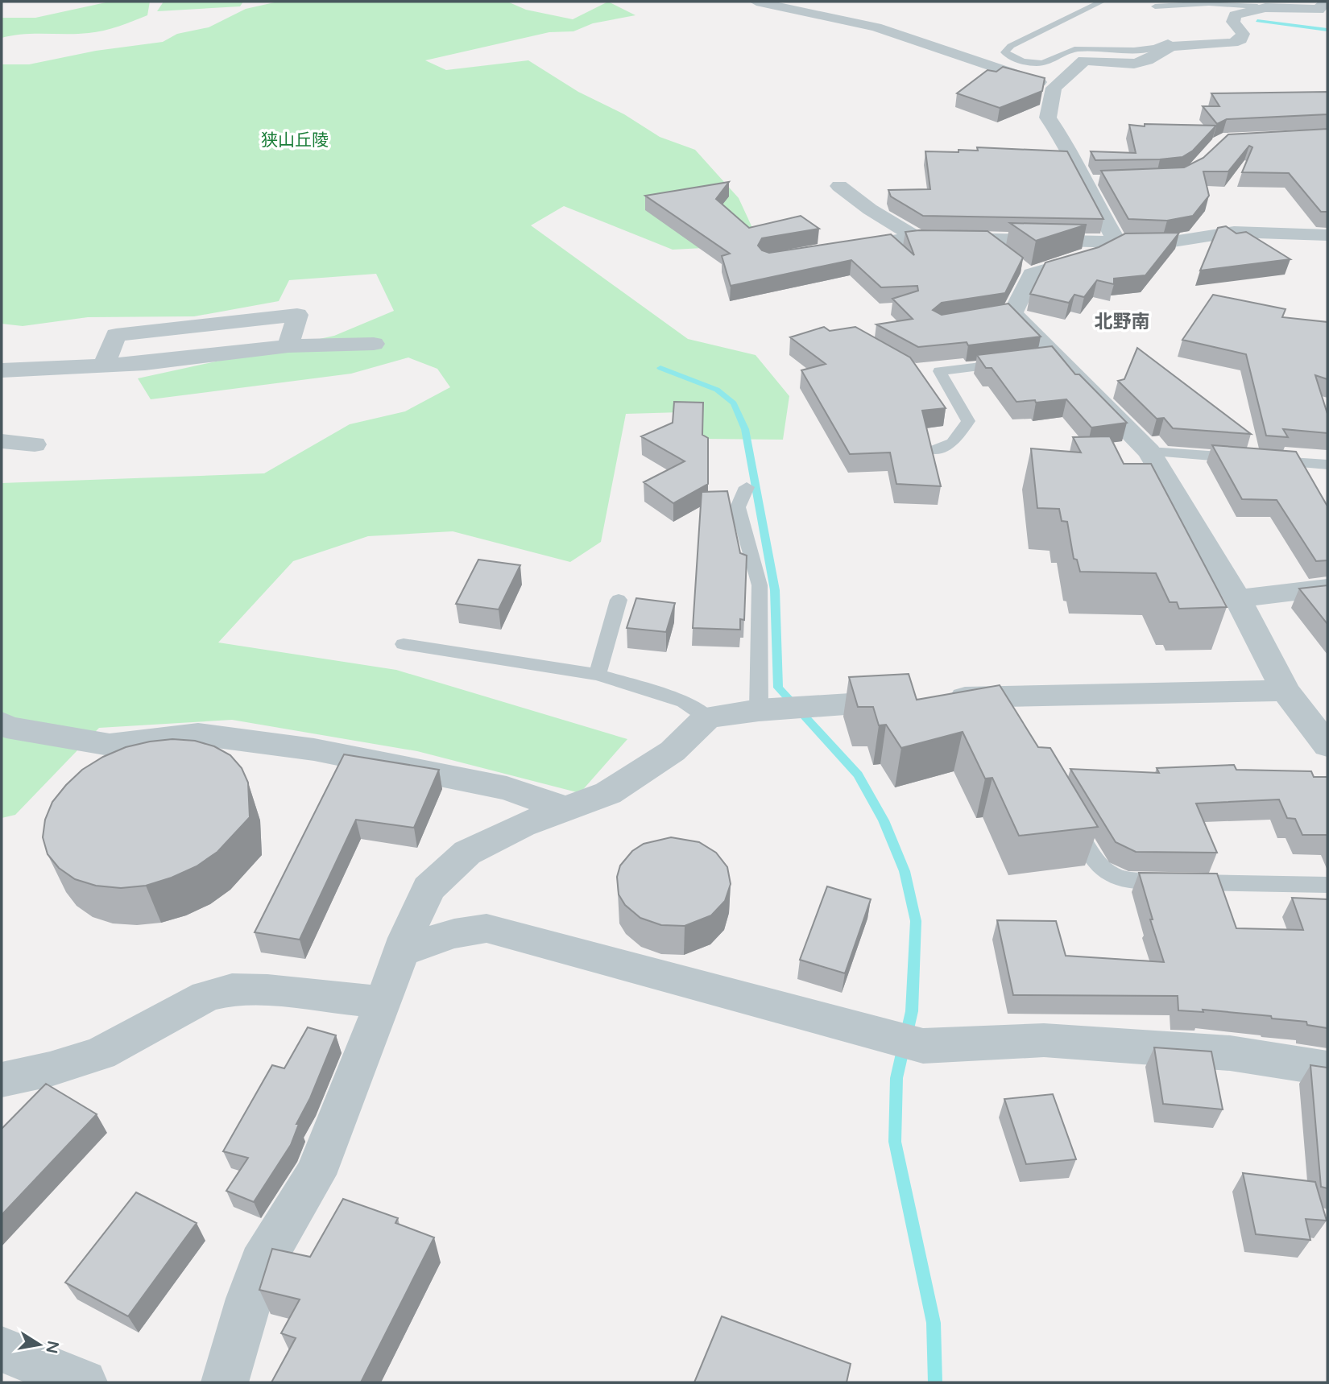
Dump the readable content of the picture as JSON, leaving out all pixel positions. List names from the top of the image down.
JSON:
{
  "districts": ["北野南"],
  "parks": ["狭山丘陵"],
  "north": "right"
}
